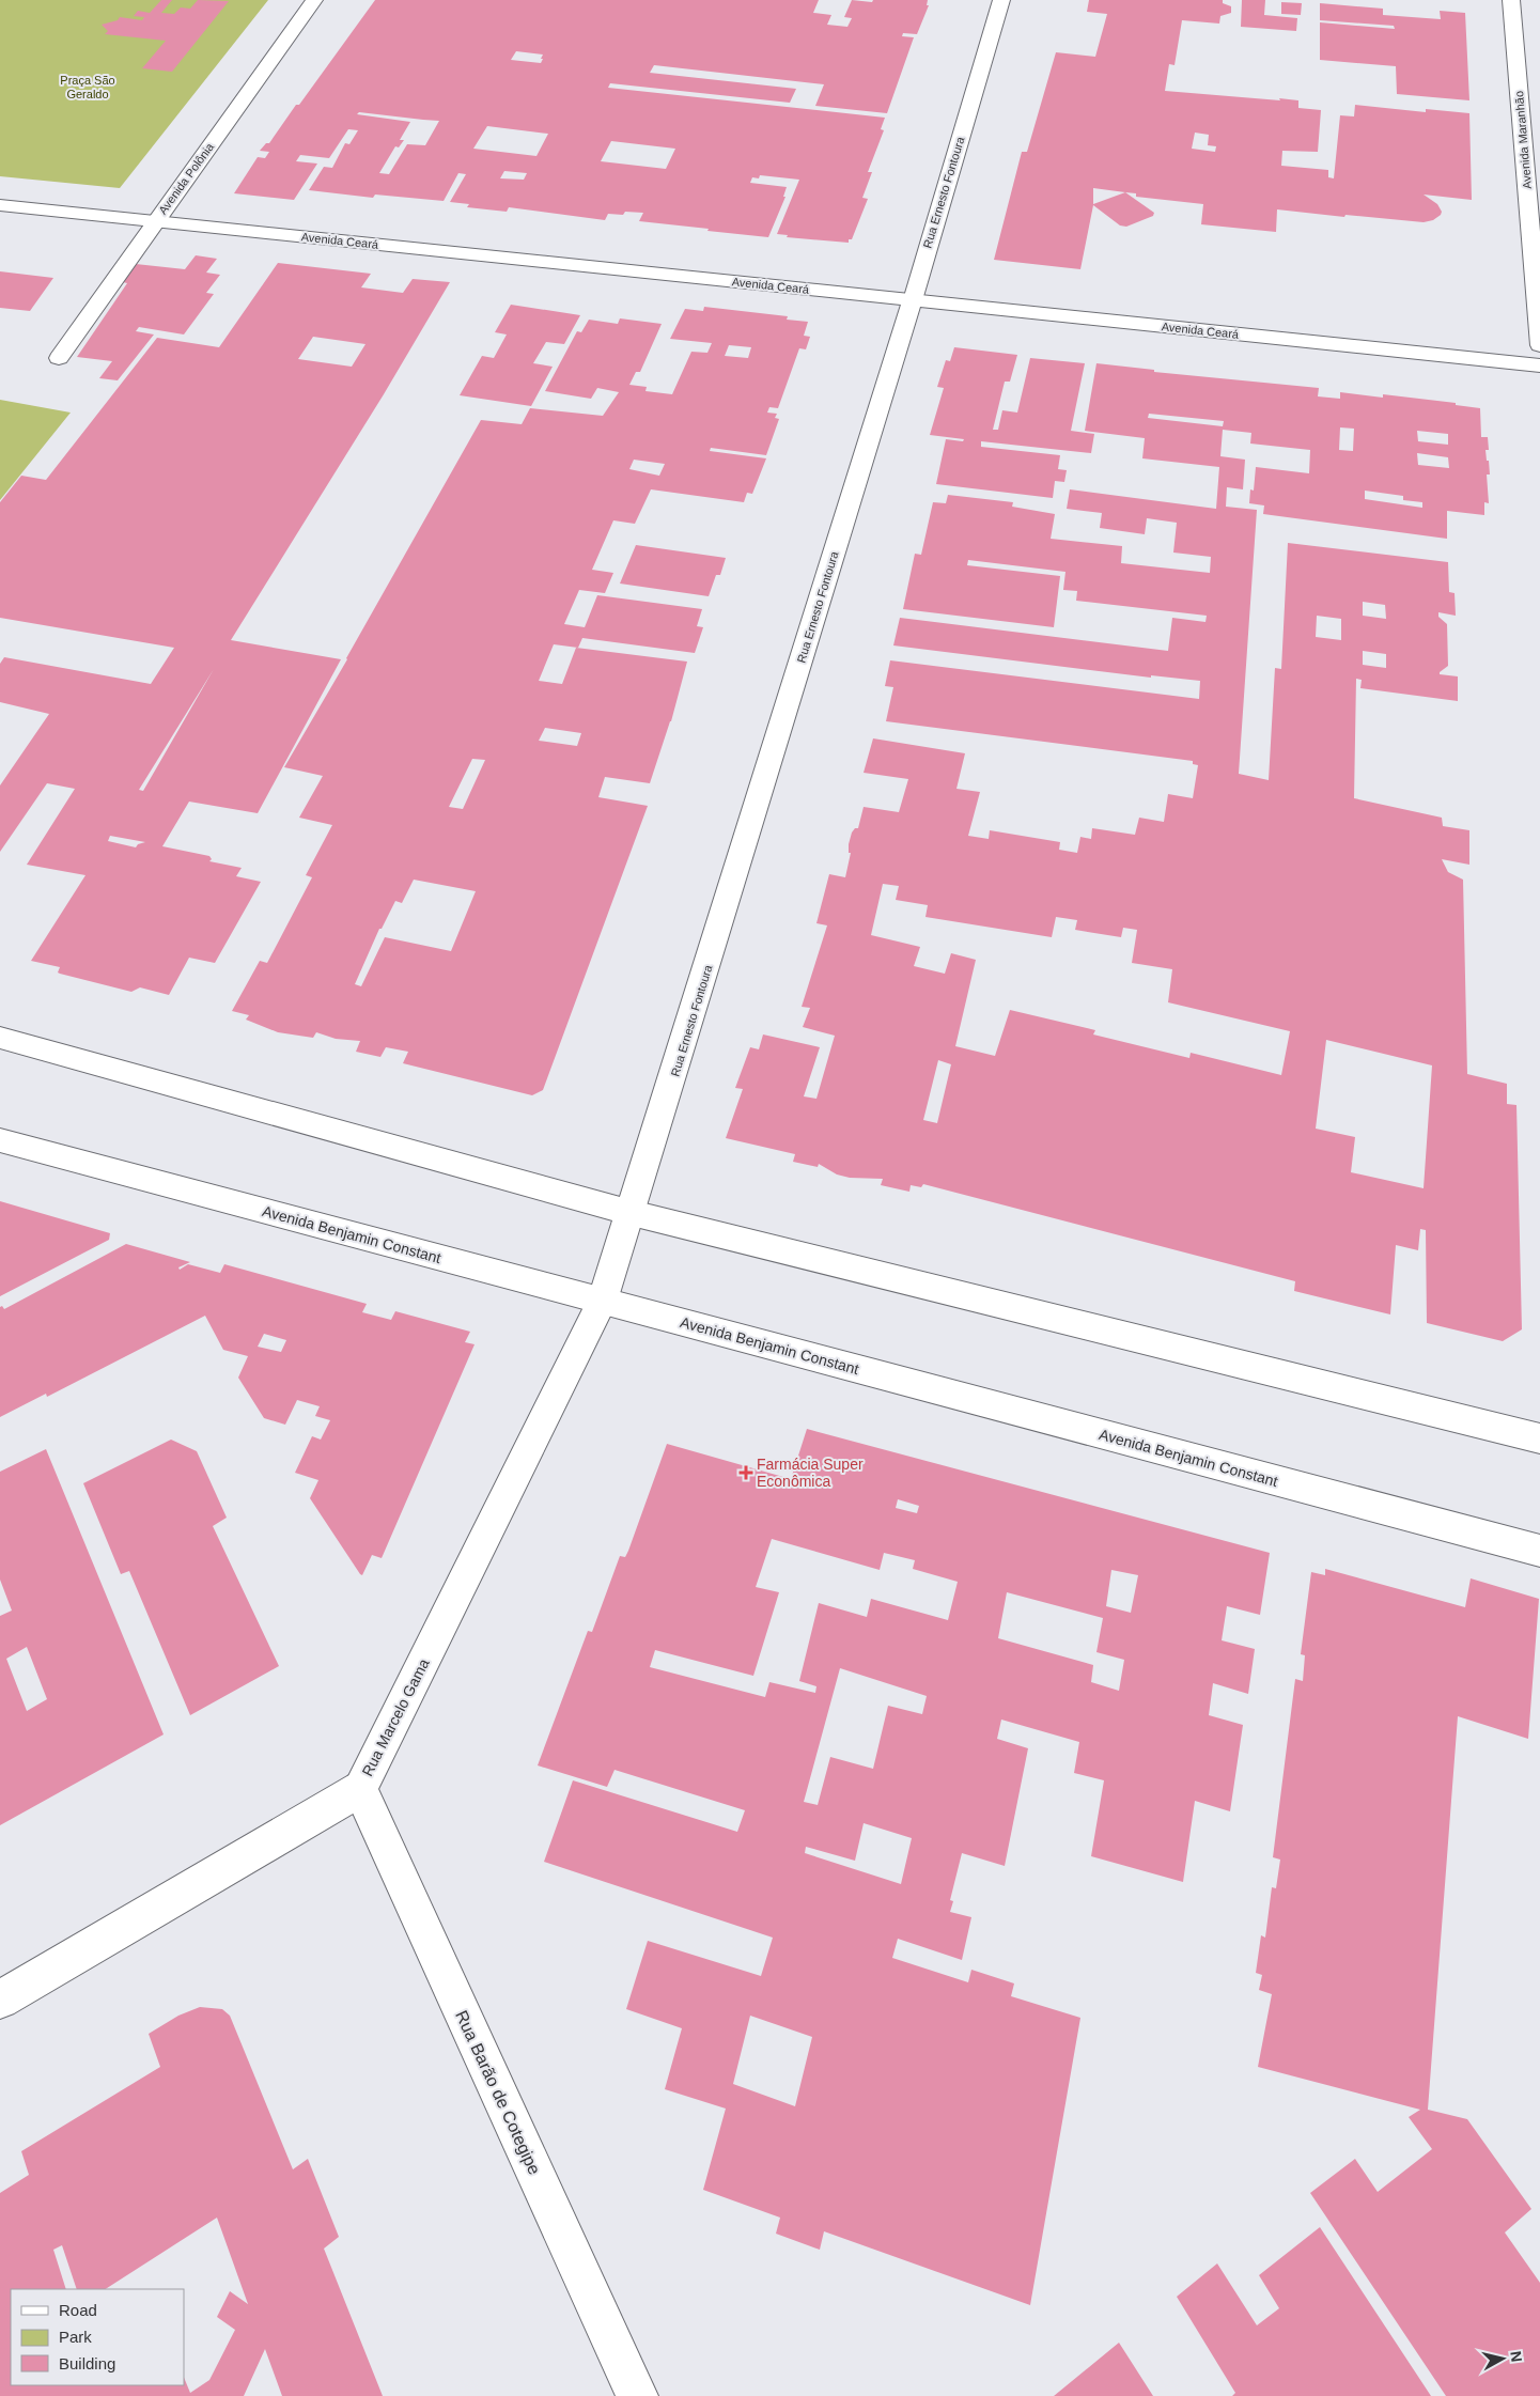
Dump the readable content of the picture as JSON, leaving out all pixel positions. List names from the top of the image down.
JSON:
{
  "streets": {
    "street": [
      "Avenida Maranhão",
      "Avenida Polônia",
      "Rua Ernesto Fontoura",
      "Avenida Ceará",
      "Avenida Benjamin Constant",
      "Rua Marcelo Gama",
      "Rua Barão de Cotegipe"
    ]
  },
  "crossings": [
    ["Avenida Polônia", "Avenida Ceará"],
    ["Rua Ernesto Fontoura", "Avenida Ceará"],
    ["Rua Ernesto Fontoura", "Avenida Benjamin Constant"],
    ["Rua Ernesto Fontoura", "Rua Marcelo Gama"],
    ["Avenida Benjamin Constant", "Rua Marcelo Gama"],
    ["Rua Marcelo Gama", "Rua Barão de Cotegipe"]
  ],
  "parks": ["Praça São Geraldo"],
  "places": {
    "health": ["Farmácia Super Econômica"]
  },
  "legend": ["Road", "Park", "Building"],
  "north": "right"
}
